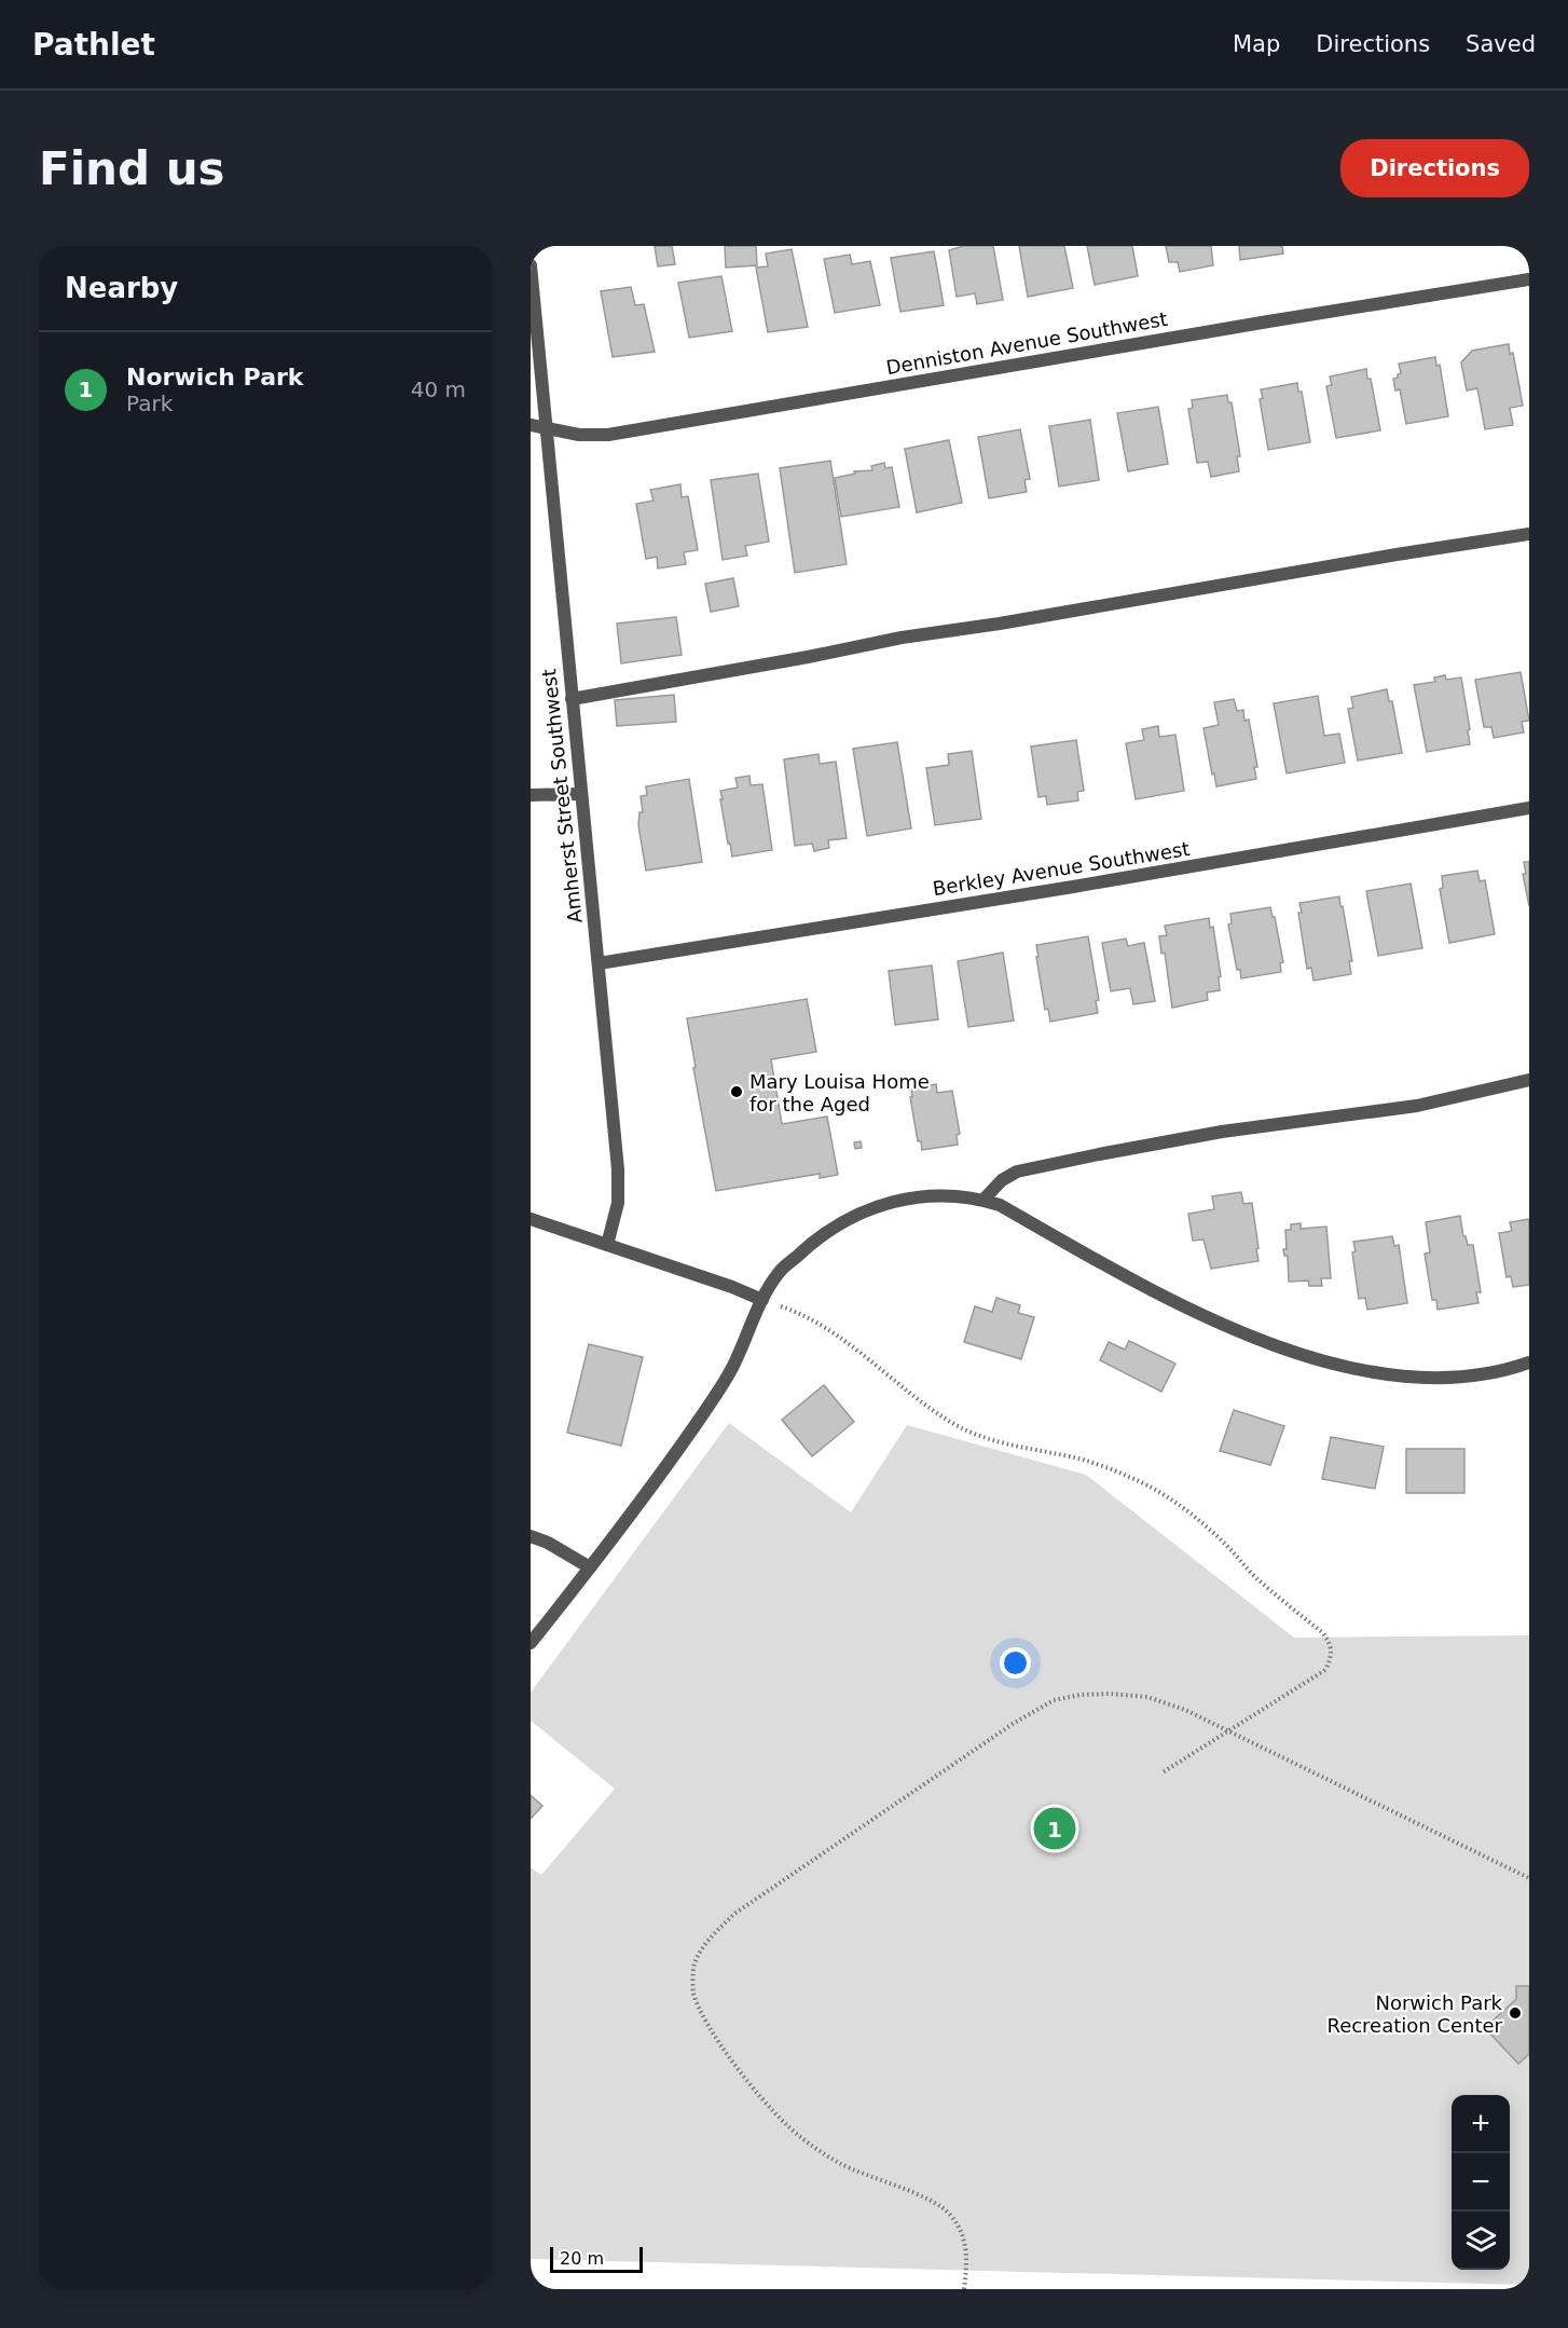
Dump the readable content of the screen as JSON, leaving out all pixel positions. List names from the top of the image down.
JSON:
{
  "streets": {
    "street": ["Denniston Avenue Southwest", "Amherst Street Southwest", "Berkley Avenue Southwest"]
  },
  "crossings": [
    ["Denniston Avenue Southwest", "Amherst Street Southwest"],
    ["Amherst Street Southwest", "Berkley Avenue Southwest"]
  ],
  "places": ["Mary Louisa Home for the Aged", "Norwich Park Recreation Center"],
  "scale_bar": "20 m",
  "page": {
    "header": "Pathlet",
    "nav": ["Map", "Directions", "Saved"],
    "buttons": "Directions",
    "title": "Find us",
    "heading": "Nearby",
    "list": [
      {
        "mark": "1",
        "name": "Norwich Park",
        "note": "Park",
        "value": "40 m"
      }
    ],
    "pins": "1",
    "map_buttons": ["+", "−"],
    "scale": "20 m"
  }
}
